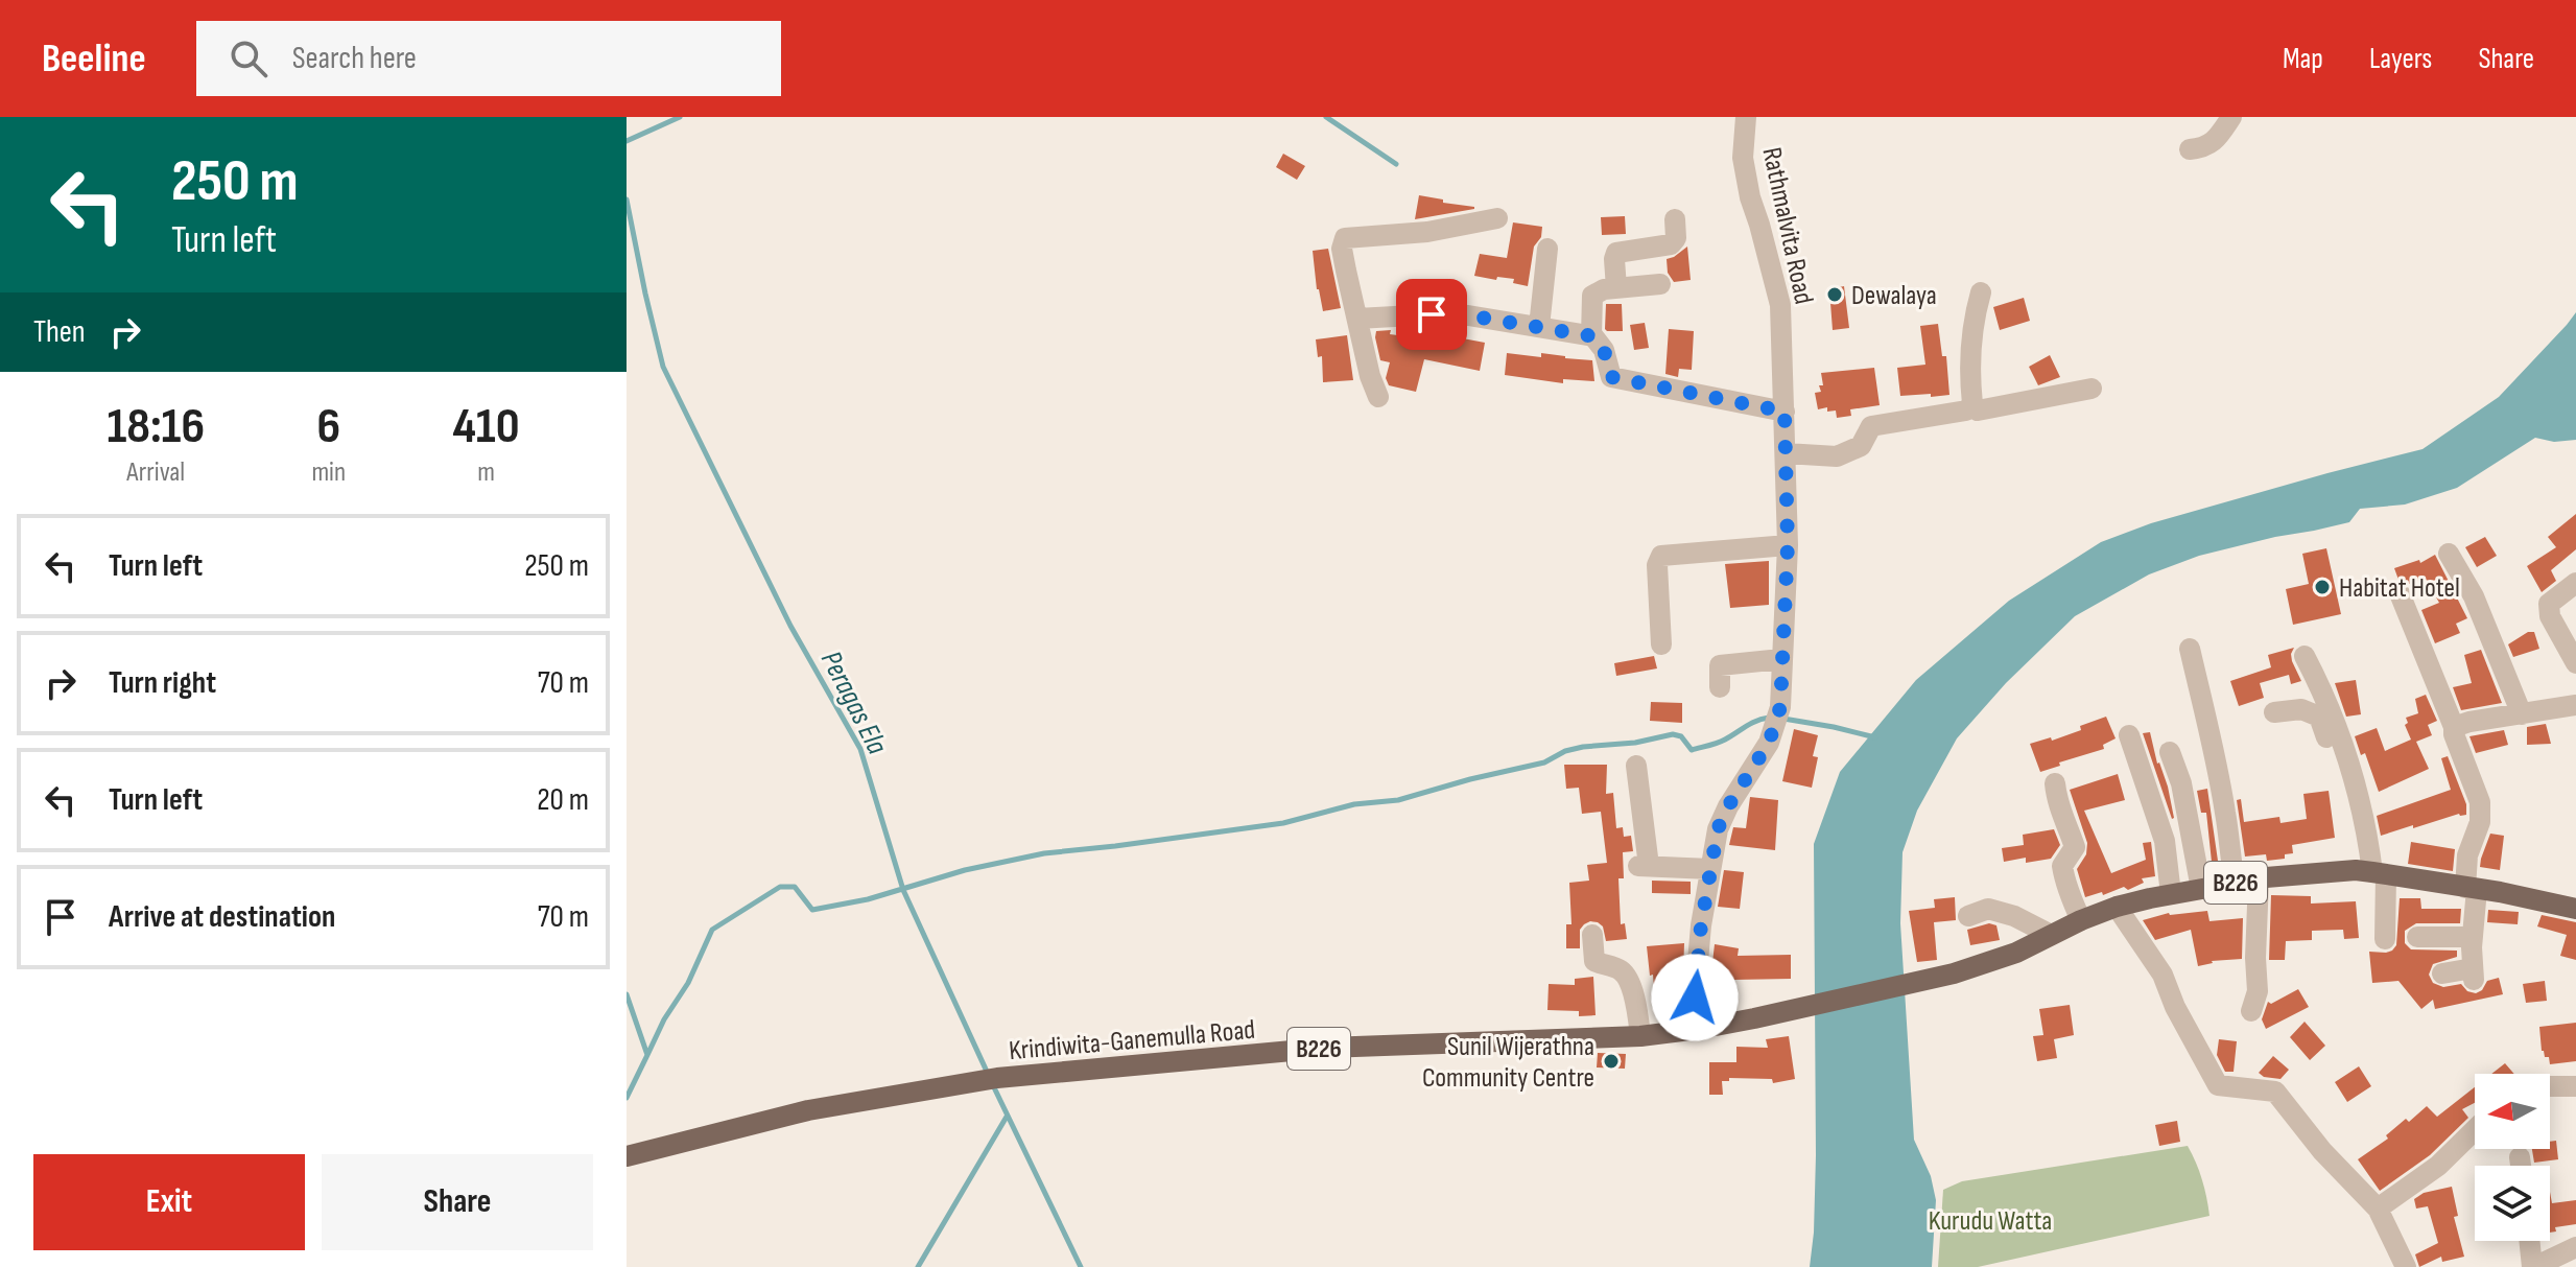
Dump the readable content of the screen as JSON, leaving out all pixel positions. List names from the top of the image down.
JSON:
{
  "streets": {
    "main road": ["B226", "Krindiwita-Ganemulla Road"],
    "street": ["Rathmalvita Road"]
  },
  "crossings": [
    ["Rathmalvita Road", "Krindiwita-Ganemulla Road"]
  ],
  "water": ["Peragas Ela"],
  "parks": ["Kurudu Watta"],
  "places": ["Dewalaya", "Habitat Hotel", "Sunil Wijerathna Community Centre"],
  "north": "left",
  "page": {
    "header": "Beeline",
    "search": "Search here",
    "nav": ["Map", "Layers", "Share"],
    "turn": ["250 m", "Turn left"],
    "then": "Then",
    "eta": [
      "18:16",
      "Arrival",
      "6",
      "min",
      "410",
      "m"
    ],
    "list": [
      {
        "name": "Turn left",
        "value": "250 m"
      },
      {
        "name": "Turn right",
        "value": "70 m"
      },
      {
        "name": "Turn left",
        "value": "20 m"
      },
      {
        "name": "Arrive at destination",
        "value": "70 m"
      }
    ],
    "buttons": ["Exit", "Share"]
  }
}
